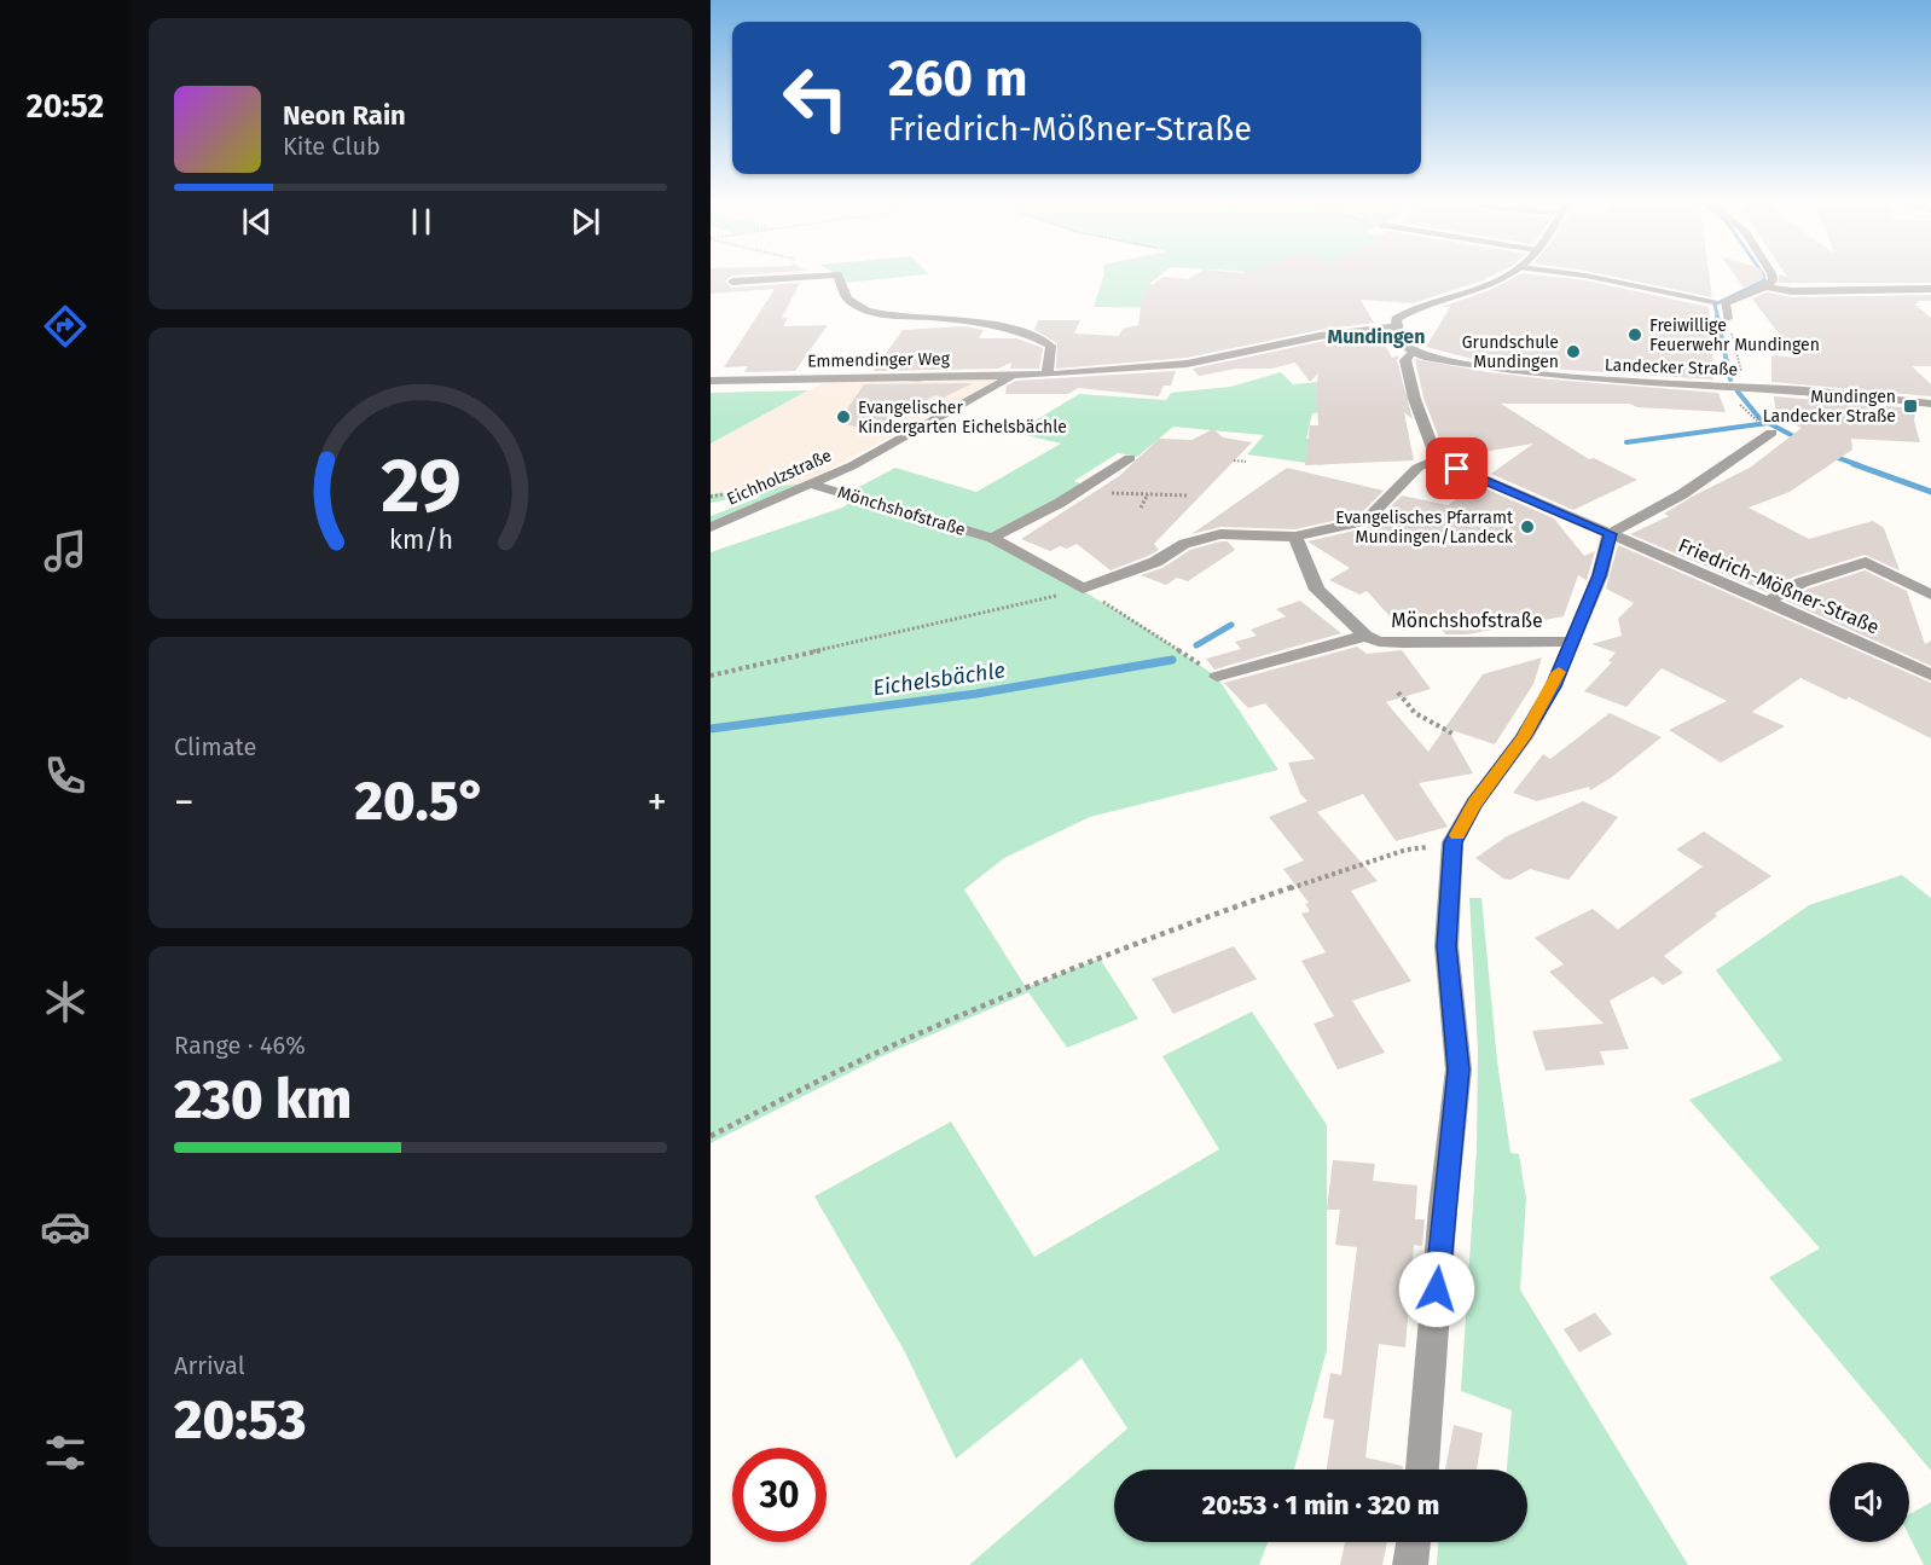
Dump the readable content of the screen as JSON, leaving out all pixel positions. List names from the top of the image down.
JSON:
{
  "streets": {
    "street": [
      "Emmendinger Weg",
      "Landecker Straße",
      "Eichholzstraße",
      "Mönchshofstraße",
      "Friedrich-Mößner-Straße"
    ]
  },
  "crossings": [
    ["Emmendinger Weg", "Eichholzstraße"],
    ["Eichholzstraße", "Mönchshofstraße"]
  ],
  "districts": ["Mundingen"],
  "water": ["Eichelsbächle"],
  "places": {
    "other": [
      "Freiwillige Feuerwehr Mundingen",
      "Grundschule Mundingen",
      "Evangelischer Kindergarten Eichelsbächle",
      "Evangelisches Pfarramt Mundingen/Landeck"
    ],
    "transit": ["Mundingen Landecker Straße"]
  },
  "page": {
    "tabs": "20:52",
    "turn": ["260 m", "Friedrich-Mößner-Straße"],
    "song": ["Neon Rain", "Kite Club"],
    "tile": [
      "Climate",
      ["Range · 46%", "230 km"],
      ["Arrival", "20:53"]
    ],
    "heat": ["−", "20.5°", "+"],
    "limit": "30",
    "trip": "20:53 · 1 min · 320 m",
    "gauge": ["29", "km/h"]
  }
}
